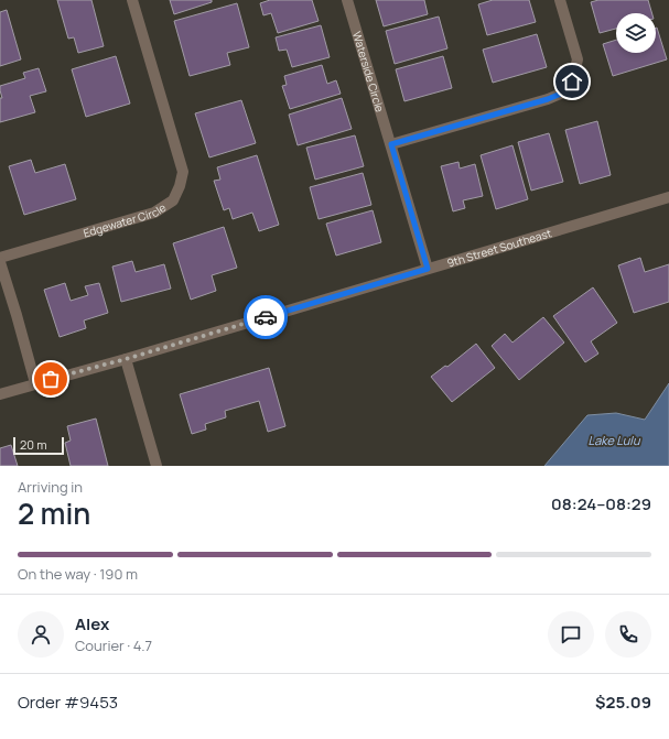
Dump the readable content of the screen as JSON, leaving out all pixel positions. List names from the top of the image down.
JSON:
{
  "streets": {
    "street": ["Waterside Circle", "Edgewater Circle", "9th Street Southeast"]
  },
  "crossings": [
    ["Waterside Circle", "9th Street Southeast"]
  ],
  "water": ["Lake Lulu"],
  "scale_bar": "20 m",
  "page": {
    "scale": "20 m",
    "heading": ["2 min", "Arriving in", "08:24–08:29"],
    "panel": [
      "Alex",
      "Courier · 4.7",
      "Order #9453",
      "$25.09"
    ],
    "bar": "On the way · 190 m"
  }
}
